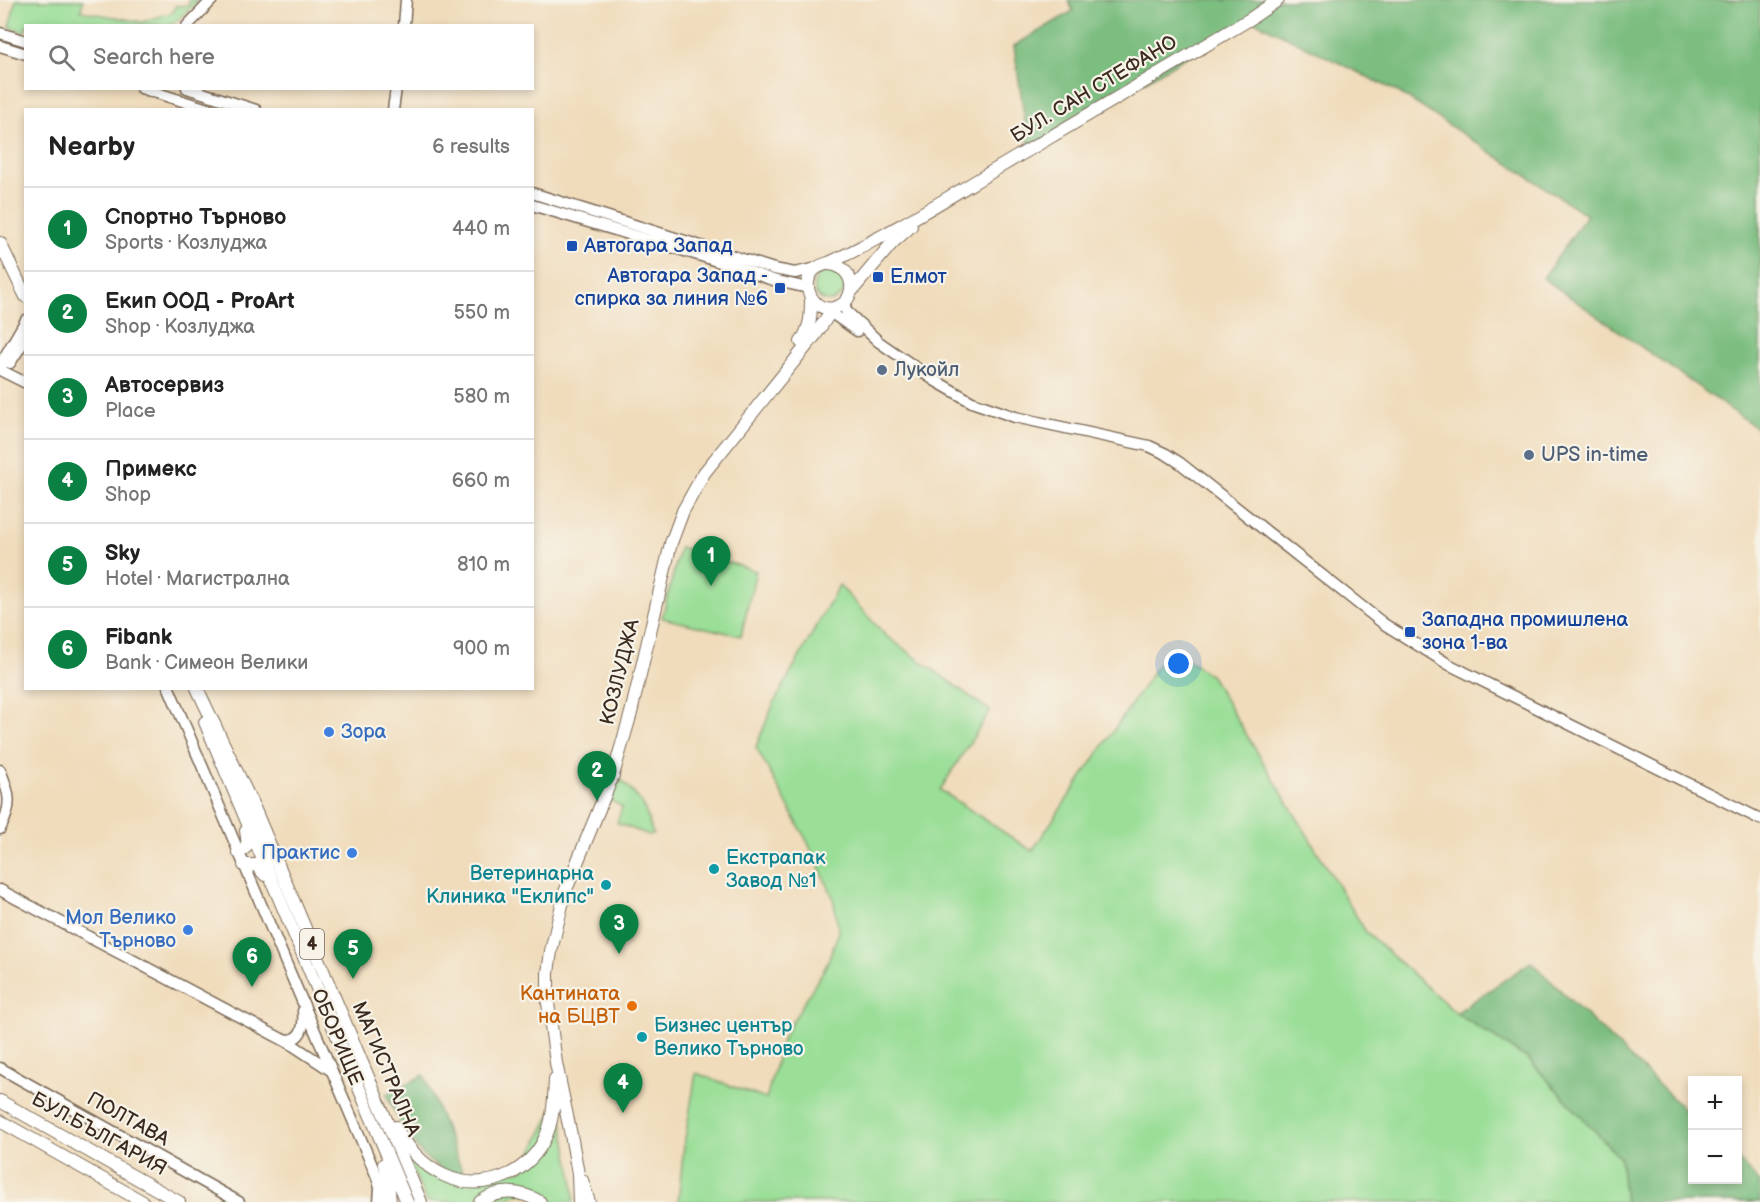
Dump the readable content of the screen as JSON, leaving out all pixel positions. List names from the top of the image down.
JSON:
{
  "streets": {
    "main road": [
      "БУЛ. САН СТЕФАНО",
      "КОЗЛУДЖА",
      "4",
      "МАГИСТРАЛНА",
      "БУЛ.БЪЛГАРИЯ"
    ],
    "street": ["ОБОРИЩЕ", "ПОЛТАВА"]
  },
  "crossings": [
    ["БУЛ. САН СТЕФАНО", "КОЗЛУДЖА"],
    ["4", "МАГИСТРАЛНА"]
  ],
  "places": {
    "transit": [
      "Автогара Запад",
      "Елмот",
      "Автогара Запад - спирка за линия №6",
      "Западна промишлена зона 1-ва"
    ],
    "other": [
      "Лукойл",
      "UPS in-time",
      "Зора",
      "Практис",
      "Екстрапак Завод №1",
      "Ветеринарна Клиника \"Еклипс\"",
      "Мол Велико Търново",
      "Кантината на БЦВТ",
      "Бизнес център Велико Търново"
    ]
  },
  "page": {
    "search": "Search here",
    "heading": ["Nearby", "6 results"],
    "list": [
      {
        "mark": "1",
        "name": "Спортно Търново",
        "note": "Sports · Козлуджа",
        "value": "440 m"
      },
      {
        "mark": "2",
        "name": "Екип ООД - ProArt",
        "note": "Shop · Козлуджа",
        "value": "550 m"
      },
      {
        "mark": "3",
        "name": "Автосервиз",
        "note": "Place",
        "value": "580 m"
      },
      {
        "mark": "4",
        "name": "Примекс",
        "note": "Shop",
        "value": "660 m"
      },
      {
        "mark": "5",
        "name": "Sky",
        "note": "Hotel · Магистрална",
        "value": "810 m"
      },
      {
        "mark": "6",
        "name": "Fibank",
        "note": "Bank · Симеон Велики",
        "value": "900 m"
      }
    ],
    "pins": [
      "1",
      "2",
      "3",
      "5",
      "6",
      "4"
    ],
    "map_buttons": ["+", "−"]
  }
}
